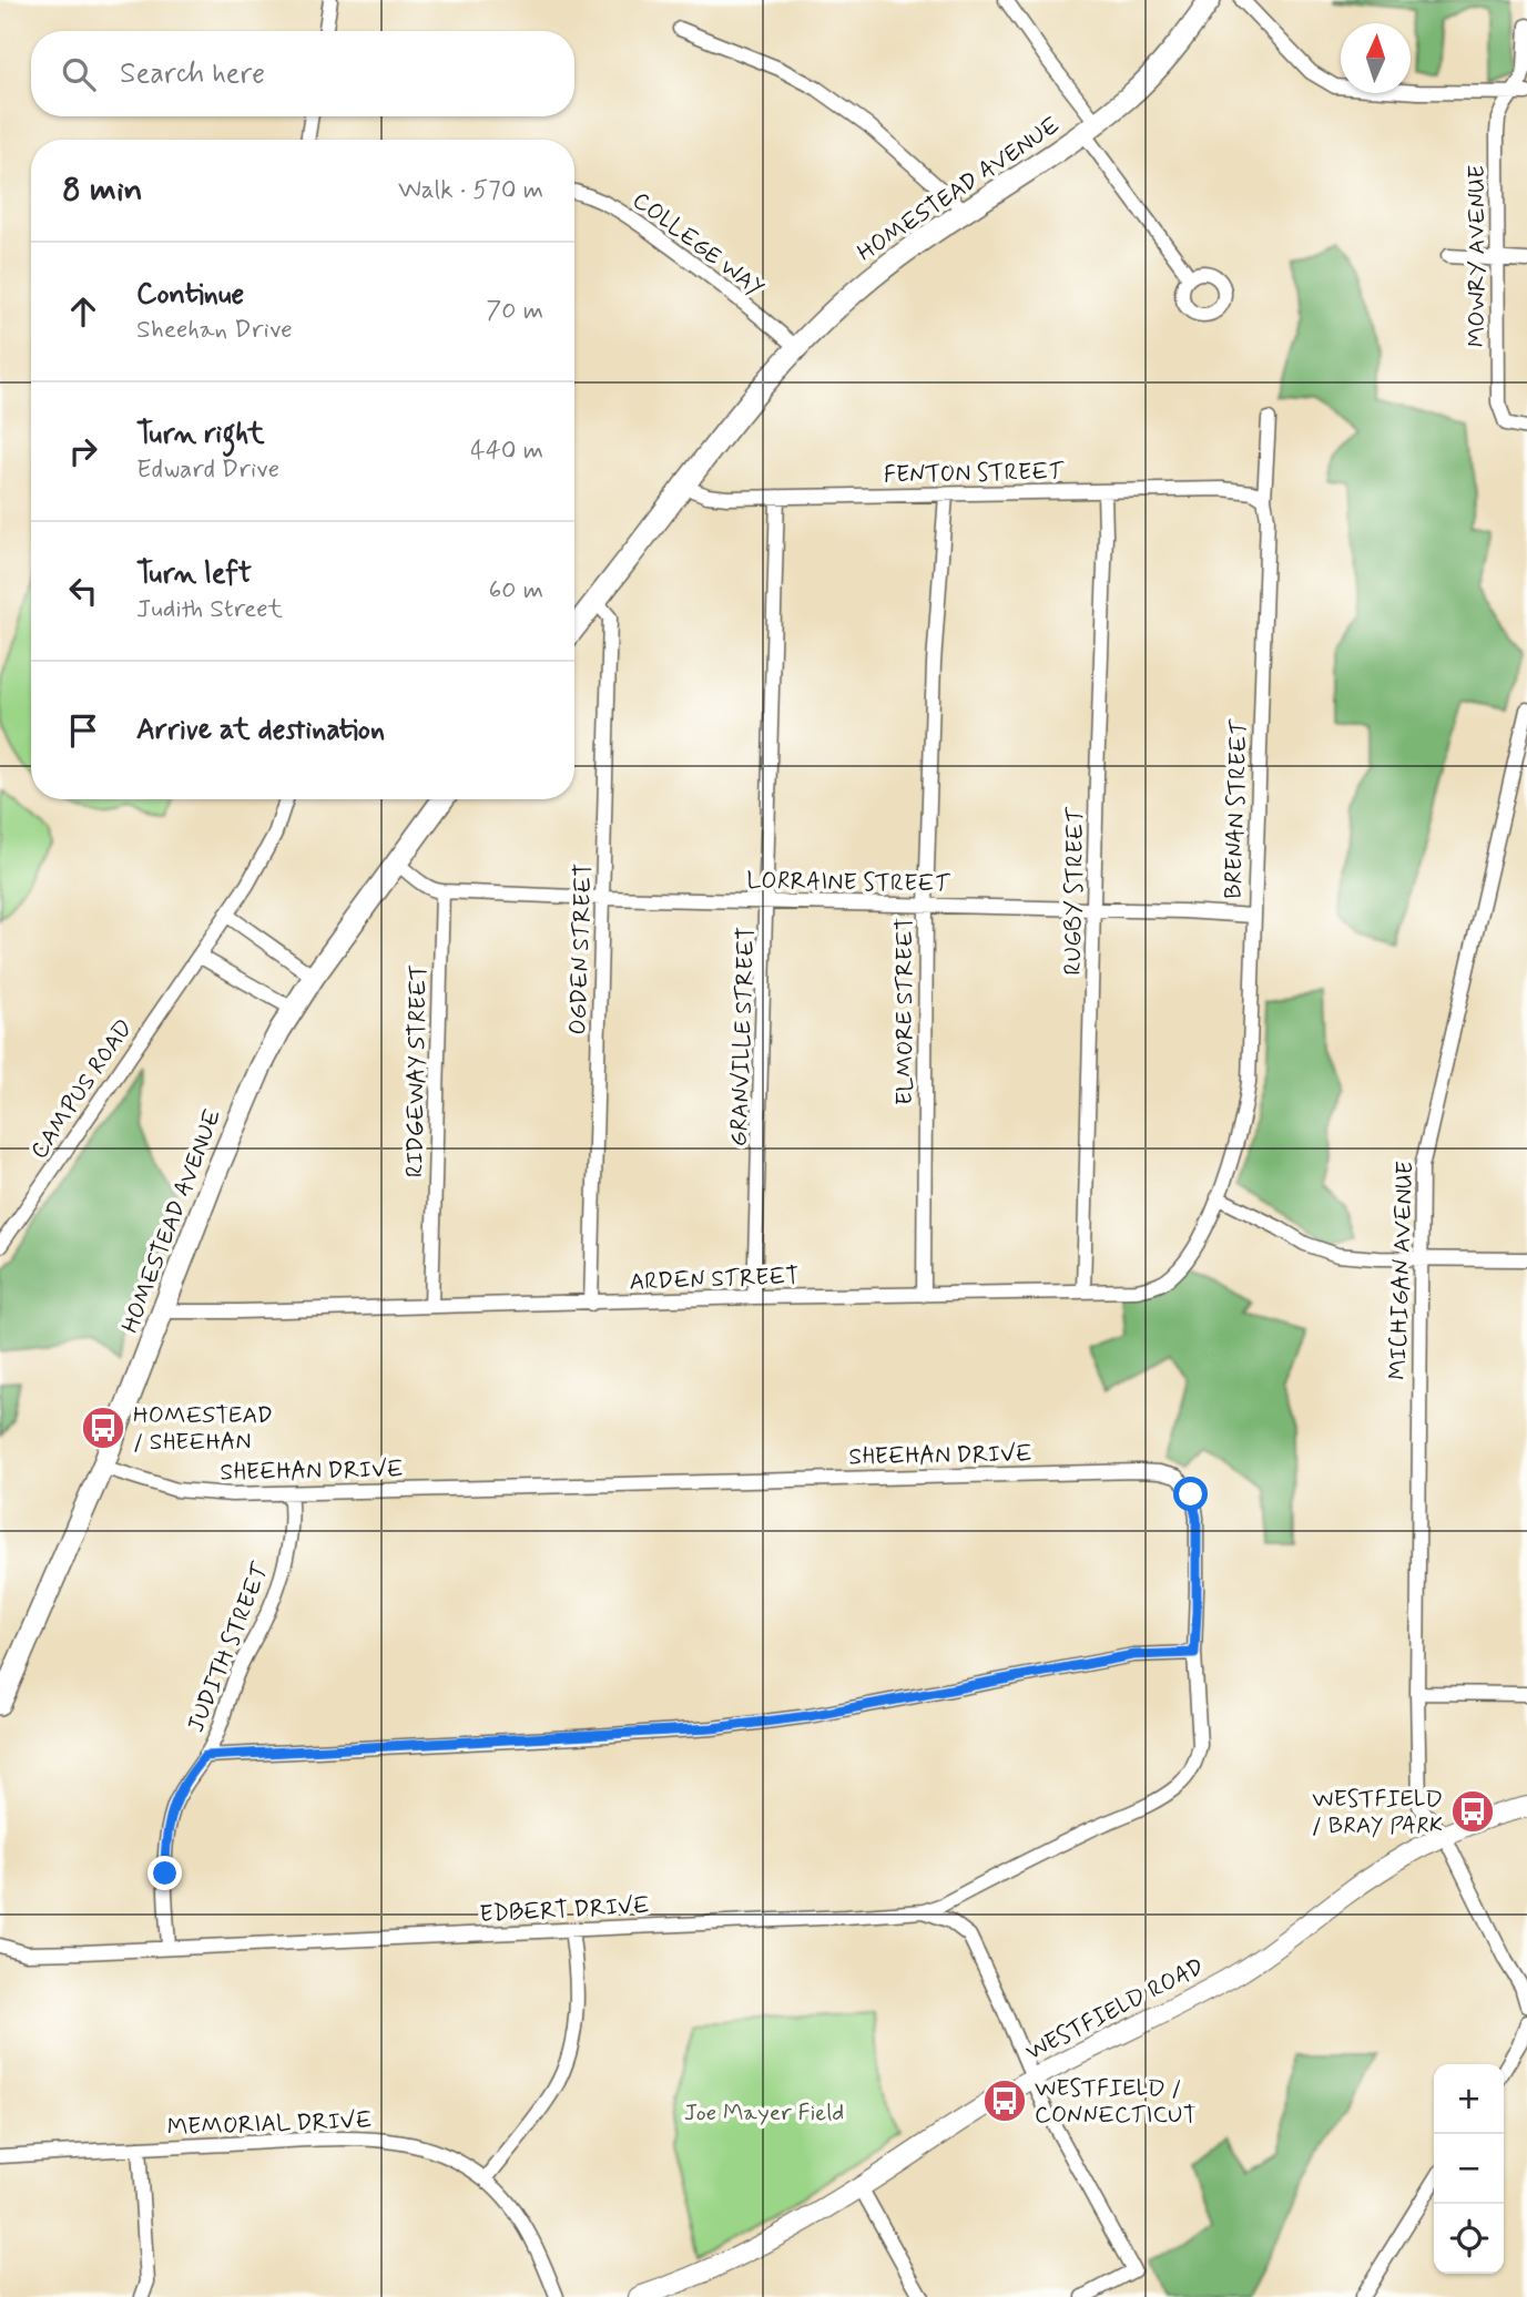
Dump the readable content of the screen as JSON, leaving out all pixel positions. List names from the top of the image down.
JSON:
{
  "streets": {
    "main road": ["HOMESTEAD AVENUE", "WESTFIELD ROAD"],
    "street": [
      "COLLEGE WAY",
      "MOWRY AVENUE",
      "FENTON STREET",
      "BRENAN STREET",
      "LORRAINE STREET",
      "RUGBY STREET",
      "OGDEN STREET",
      "ELMORE STREET",
      "GRANVILLE STREET",
      "RIDGEWAY STREET",
      "CAMPUS ROAD",
      "MICHIGAN AVENUE",
      "ARDEN STREET",
      "SHEEHAN DRIVE",
      "JUDITH STREET",
      "EDBERT DRIVE",
      "MEMORIAL DRIVE"
    ]
  },
  "crossings": [
    ["HOMESTEAD AVENUE", "COLLEGE WAY"],
    ["HOMESTEAD AVENUE", "FENTON STREET"],
    ["HOMESTEAD AVENUE", "OGDEN STREET"],
    ["HOMESTEAD AVENUE", "ARDEN STREET"],
    ["HOMESTEAD AVENUE", "SHEEHAN DRIVE"],
    ["FENTON STREET", "BRENAN STREET"],
    ["FENTON STREET", "RUGBY STREET"],
    ["FENTON STREET", "ELMORE STREET"],
    ["FENTON STREET", "GRANVILLE STREET"],
    ["BRENAN STREET", "LORRAINE STREET"],
    ["BRENAN STREET", "ARDEN STREET"],
    ["LORRAINE STREET", "RUGBY STREET"],
    ["LORRAINE STREET", "OGDEN STREET"],
    ["LORRAINE STREET", "ELMORE STREET"],
    ["LORRAINE STREET", "GRANVILLE STREET"],
    ["LORRAINE STREET", "RIDGEWAY STREET"],
    ["RUGBY STREET", "ARDEN STREET"],
    ["OGDEN STREET", "ARDEN STREET"],
    ["ELMORE STREET", "ARDEN STREET"],
    ["GRANVILLE STREET", "ARDEN STREET"],
    ["RIDGEWAY STREET", "ARDEN STREET"],
    ["MICHIGAN AVENUE", "WESTFIELD ROAD"],
    ["SHEEHAN DRIVE", "JUDITH STREET"],
    ["SHEEHAN DRIVE", "EDBERT DRIVE"],
    ["JUDITH STREET", "EDBERT DRIVE"],
    ["EDBERT DRIVE", "WESTFIELD ROAD"]
  ],
  "parks": ["Joe Mayer Field"],
  "places": {
    "bus stop": ["HOMESTEAD / SHEEHAN", "WESTFIELD / BRAY PARK", "WESTFIELD / CONNECTICUT"]
  },
  "north": "top",
  "page": {
    "search": "Search here",
    "heading": ["8 min", "Walk · 570 m"],
    "list": [
      ["Continue", "Sheehan Drive", "70 m"],
      ["Turn right", "Edward Drive", "440 m"],
      ["Turn left", "Judith Street", "60 m"],
      "Arrive at destination"
    ],
    "map_buttons": ["+", "−"]
  }
}
